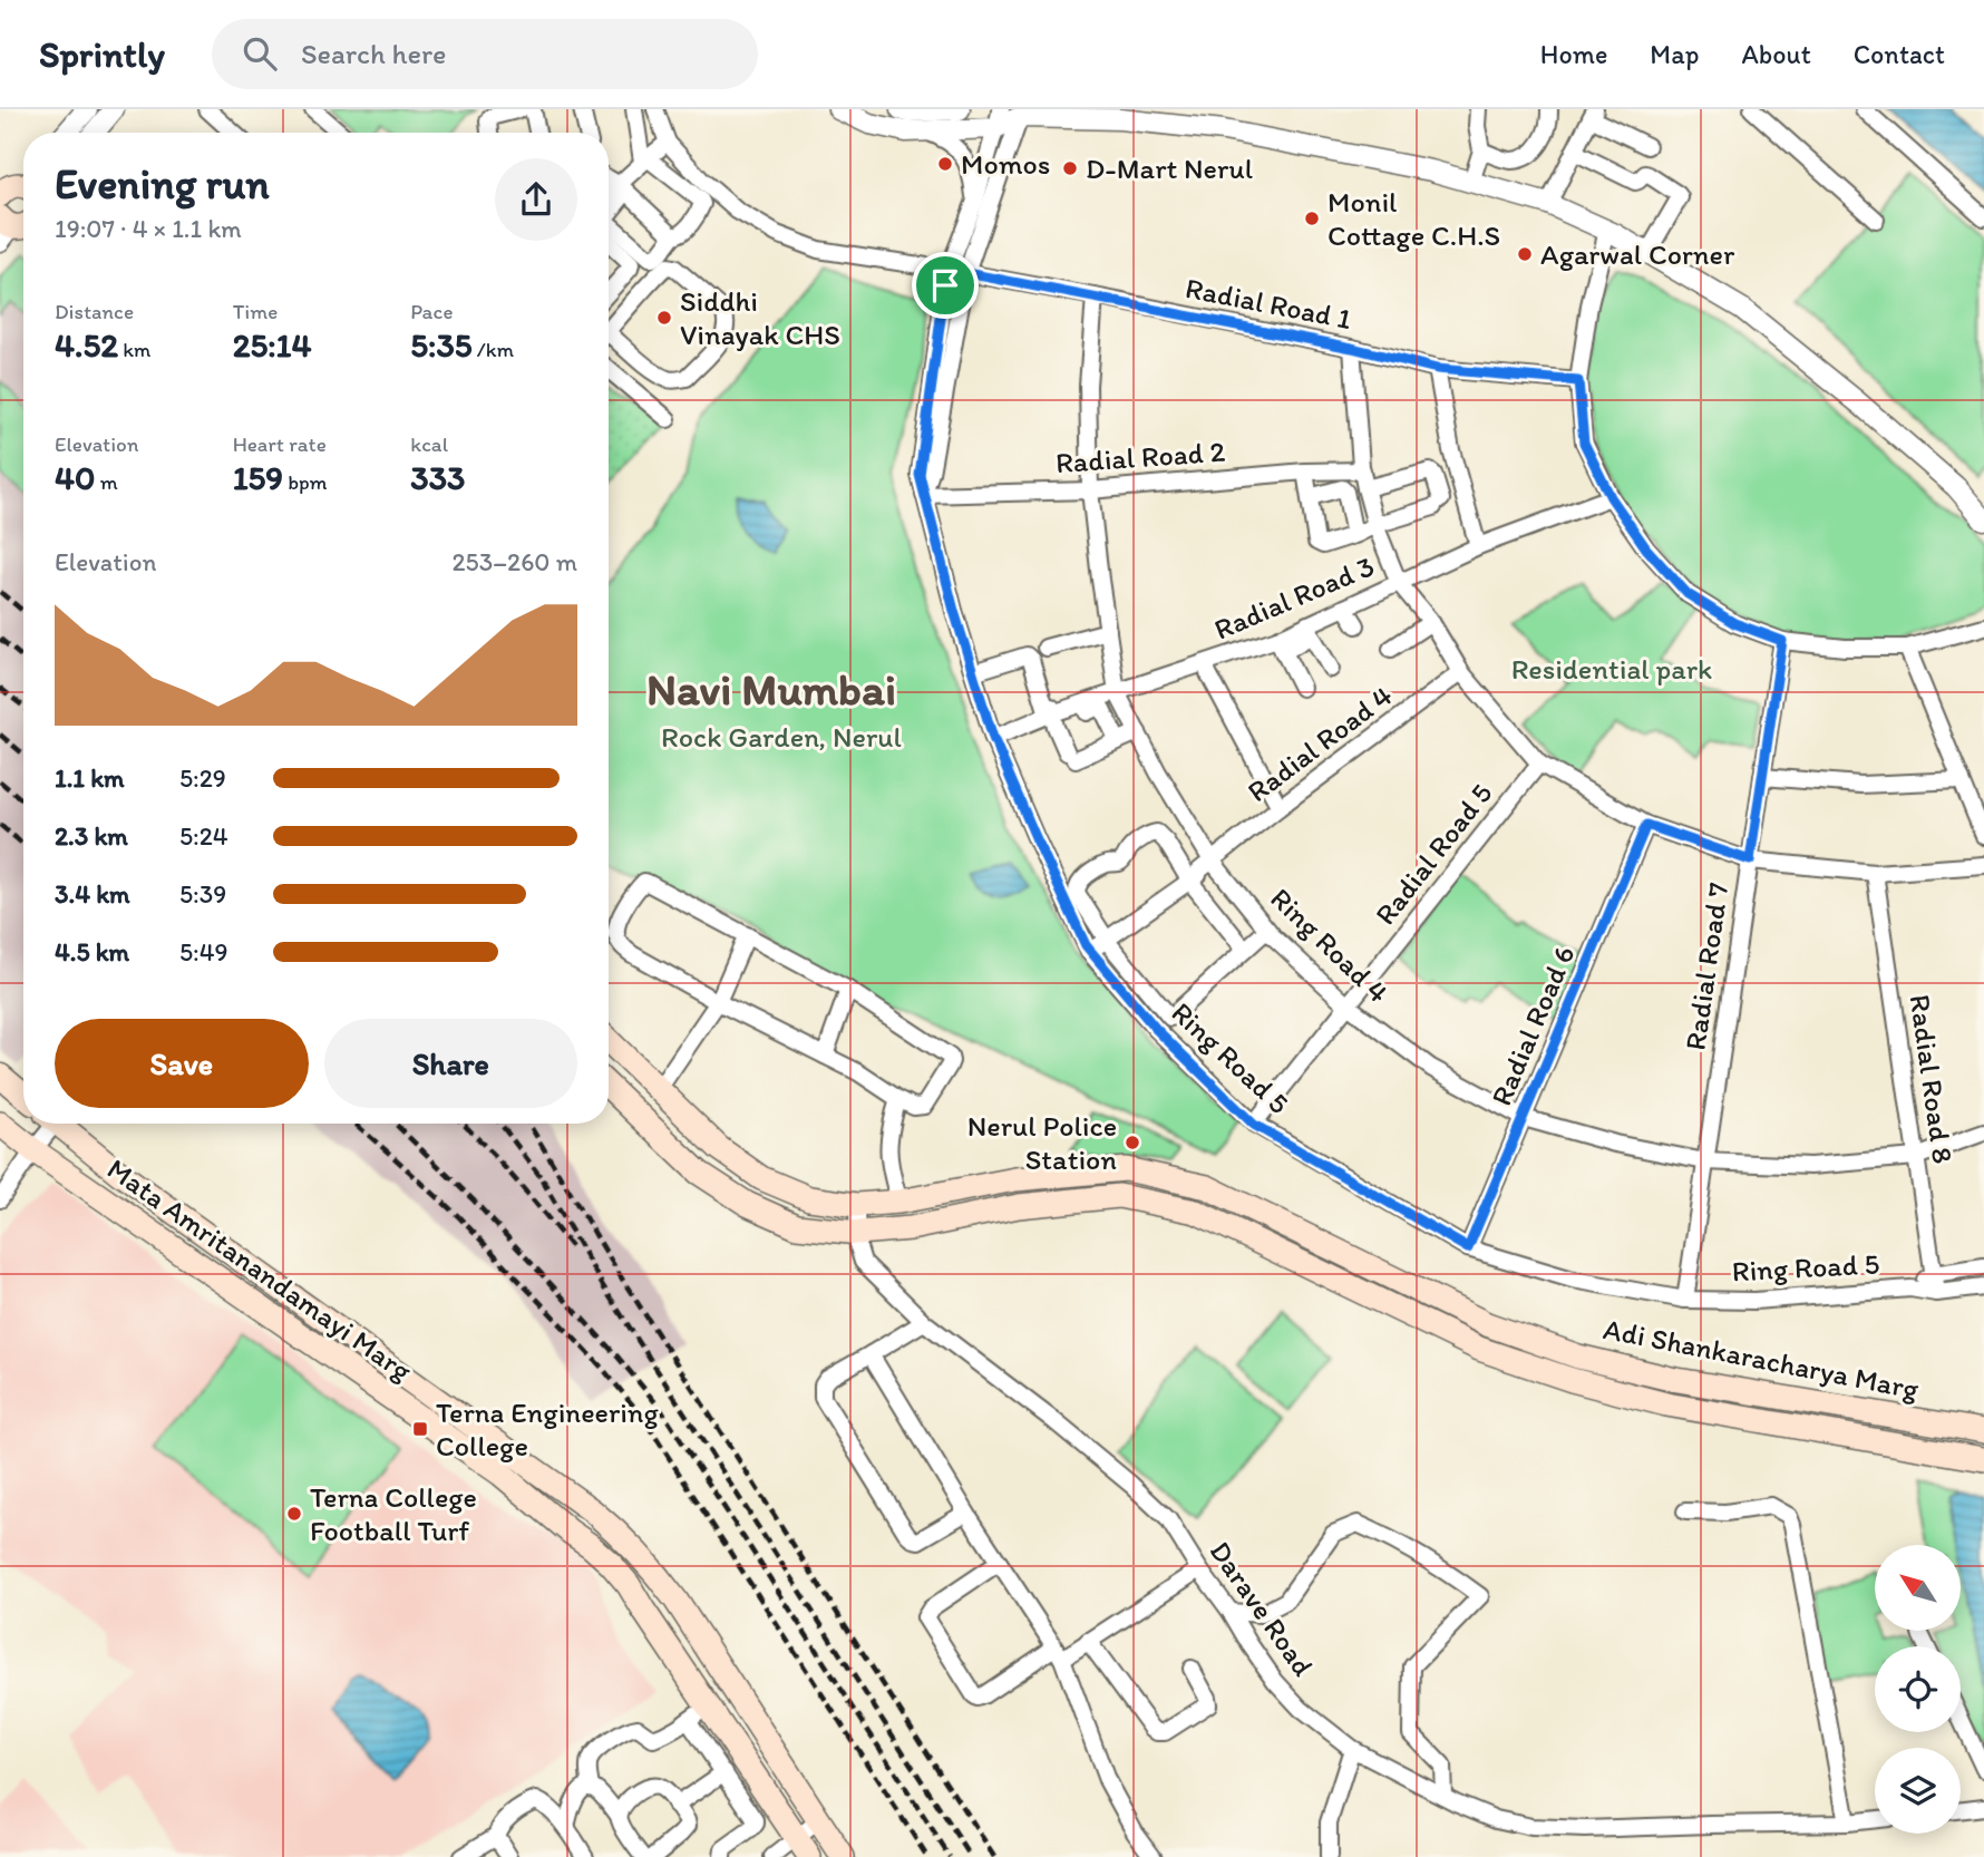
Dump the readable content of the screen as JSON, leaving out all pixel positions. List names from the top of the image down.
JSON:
{
  "streets": {
    "main road": ["Mata Amritanandamayi Marg", "Adi Shankaracharya Marg"],
    "street": [
      "Radial Road 1",
      "Radial Road 2",
      "Radial Road 3",
      "Radial Road 4",
      "Radial Road 5",
      "Ring Road 4",
      "Radial Road 7",
      "Radial Road 6",
      "Ring Road 5",
      "Radial Road 8",
      "Darave Road"
    ]
  },
  "crossings": [
    ["Radial Road 1", "Ring Road 4"],
    ["Radial Road 1", "Ring Road 5"],
    ["Radial Road 2", "Ring Road 4"],
    ["Radial Road 2", "Ring Road 5"],
    ["Radial Road 3", "Ring Road 4"],
    ["Radial Road 3", "Ring Road 5"],
    ["Radial Road 4", "Ring Road 4"],
    ["Radial Road 4", "Ring Road 5"],
    ["Radial Road 5", "Ring Road 4"],
    ["Radial Road 5", "Ring Road 5"],
    ["Ring Road 4", "Radial Road 7"],
    ["Ring Road 4", "Radial Road 6"],
    ["Ring Road 4", "Radial Road 8"],
    ["Radial Road 7", "Ring Road 5"],
    ["Radial Road 6", "Ring Road 5"],
    ["Ring Road 5", "Radial Road 8"],
    ["Adi Shankaracharya Marg", "Darave Road"]
  ],
  "districts": ["Navi Mumbai"],
  "parks": ["Residential park", "Rock Garden, Nerul"],
  "places": {
    "other": [
      "Momos",
      "D-Mart Nerul",
      "Monil Cottage C.H.S",
      "Agarwal Corner",
      "Siddhi Vinayak CHS",
      "Nerul Police Station",
      "Terna College Football Turf"
    ],
    "transit": ["Terna Engineering College"]
  },
  "north": "top left",
  "page": {
    "header": "Sprintly",
    "search": "Search here",
    "nav": [
      "Home",
      "Map",
      "About",
      "Contact"
    ],
    "heading": ["Evening run", "19:07 · 4 × 1.1 km"],
    "stats": [
      ["Distance", "4.52 km"],
      ["Time", "25:14"],
      ["Pace", "5:35 /km"],
      ["Elevation", "40 m"],
      ["Heart rate", "159 bpm"],
      ["kcal", "333"]
    ],
    "chart": ["Elevation", "253–260 m"],
    "list": [
      {
        "name": "1.1 km",
        "note": "5:29"
      },
      {
        "name": "2.3 km",
        "note": "5:24"
      },
      {
        "name": "3.4 km",
        "note": "5:39"
      },
      {
        "name": "4.5 km",
        "note": "5:49"
      }
    ],
    "buttons": ["Save", "Share"]
  }
}
